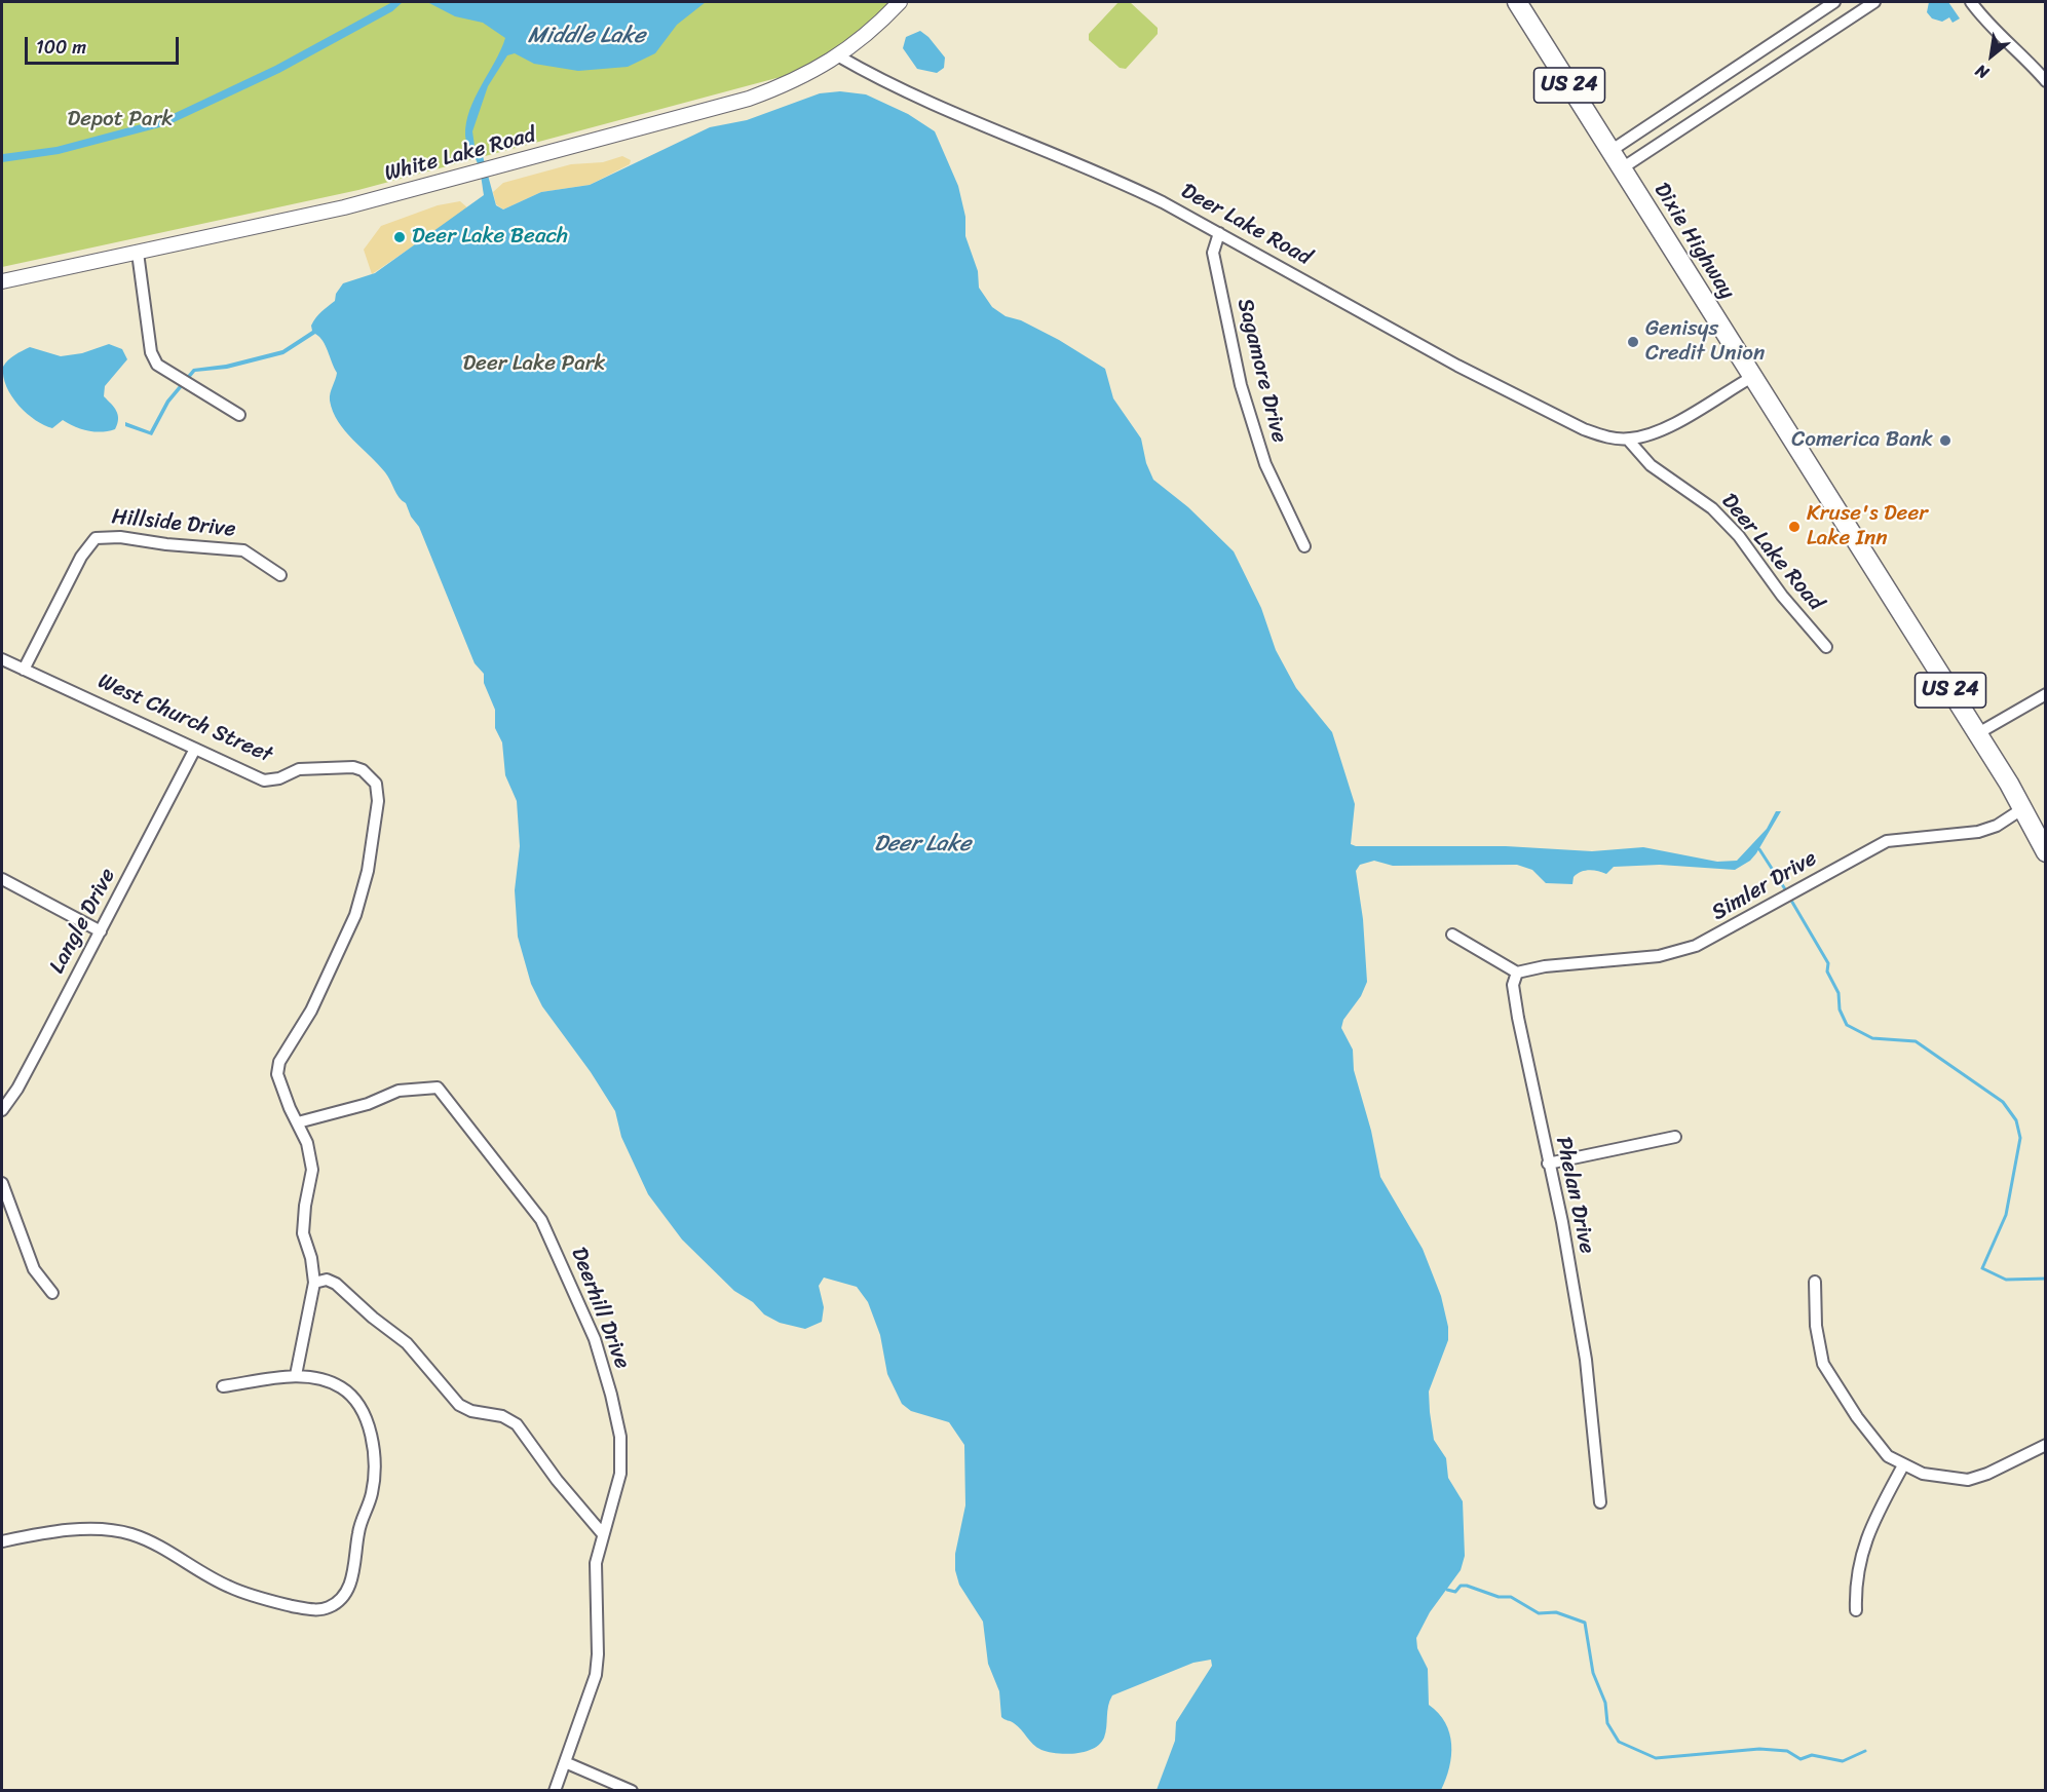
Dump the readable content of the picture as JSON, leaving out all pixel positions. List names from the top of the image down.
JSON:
{
  "streets": {
    "main road": ["US 24", "Dixie Highway"],
    "street": [
      "White Lake Road",
      "Deer Lake Road",
      "Sagamore Drive",
      "Hillside Drive",
      "West Church Street",
      "Simler Drive",
      "Langle Drive",
      "Phelan Drive",
      "Deerhill Drive"
    ]
  },
  "crossings": [
    ["White Lake Road", "Deer Lake Road"],
    ["Deer Lake Road", "Dixie Highway"],
    ["Deer Lake Road", "Sagamore Drive"],
    ["Dixie Highway", "Simler Drive"],
    ["Hillside Drive", "West Church Street"],
    ["West Church Street", "Langle Drive"],
    ["West Church Street", "Deerhill Drive"],
    ["Simler Drive", "Phelan Drive"]
  ],
  "water": ["Middle Lake", "Deer Lake"],
  "parks": ["Depot Park", "Deer Lake Park"],
  "places": [
    "Deer Lake Beach",
    "Genisys Credit Union",
    "Comerica Bank",
    "Kruse's Deer Lake Inn"
  ],
  "scale_bar": "100 m",
  "north": "bottom left"
}
